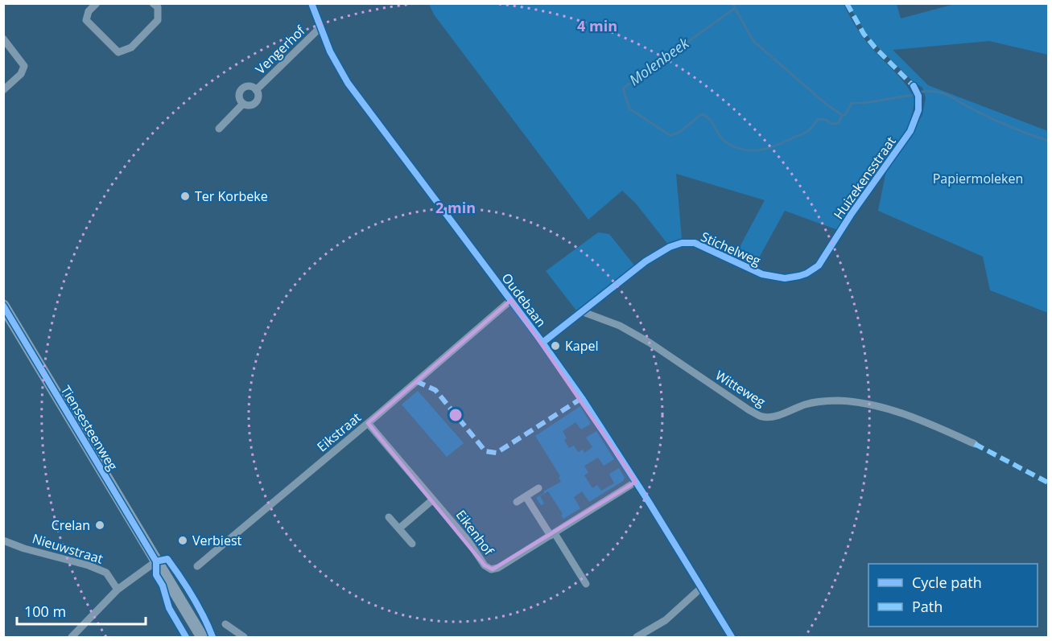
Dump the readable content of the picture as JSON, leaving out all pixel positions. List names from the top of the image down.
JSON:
{
  "streets": {
    "main road": ["Tiensesteenweg"],
    "street": [
      "Vengerhof",
      "Huizekensstraat",
      "Stichelweg",
      "Oudebaan",
      "Witteweg",
      "Eikstraat",
      "Eikenhof",
      "Nieuwstraat"
    ]
  },
  "crossings": [
    ["Vengerhof", "Oudebaan"],
    ["Huizekensstraat", "Stichelweg"],
    ["Stichelweg", "Witteweg"],
    ["Oudebaan", "Eikstraat"],
    ["Oudebaan", "Eikenhof"],
    ["Eikstraat", "Eikenhof"]
  ],
  "water": ["Molenbeek"],
  "parks": ["Papiermoleken"],
  "places": [
    "Ter Korbeke",
    "Kapel",
    "Crelan",
    "Verbiest"
  ],
  "legend": ["Cycle path", "Path"],
  "scale_bar": "100 m",
  "rings": ["4 min", "2 min"]
}
